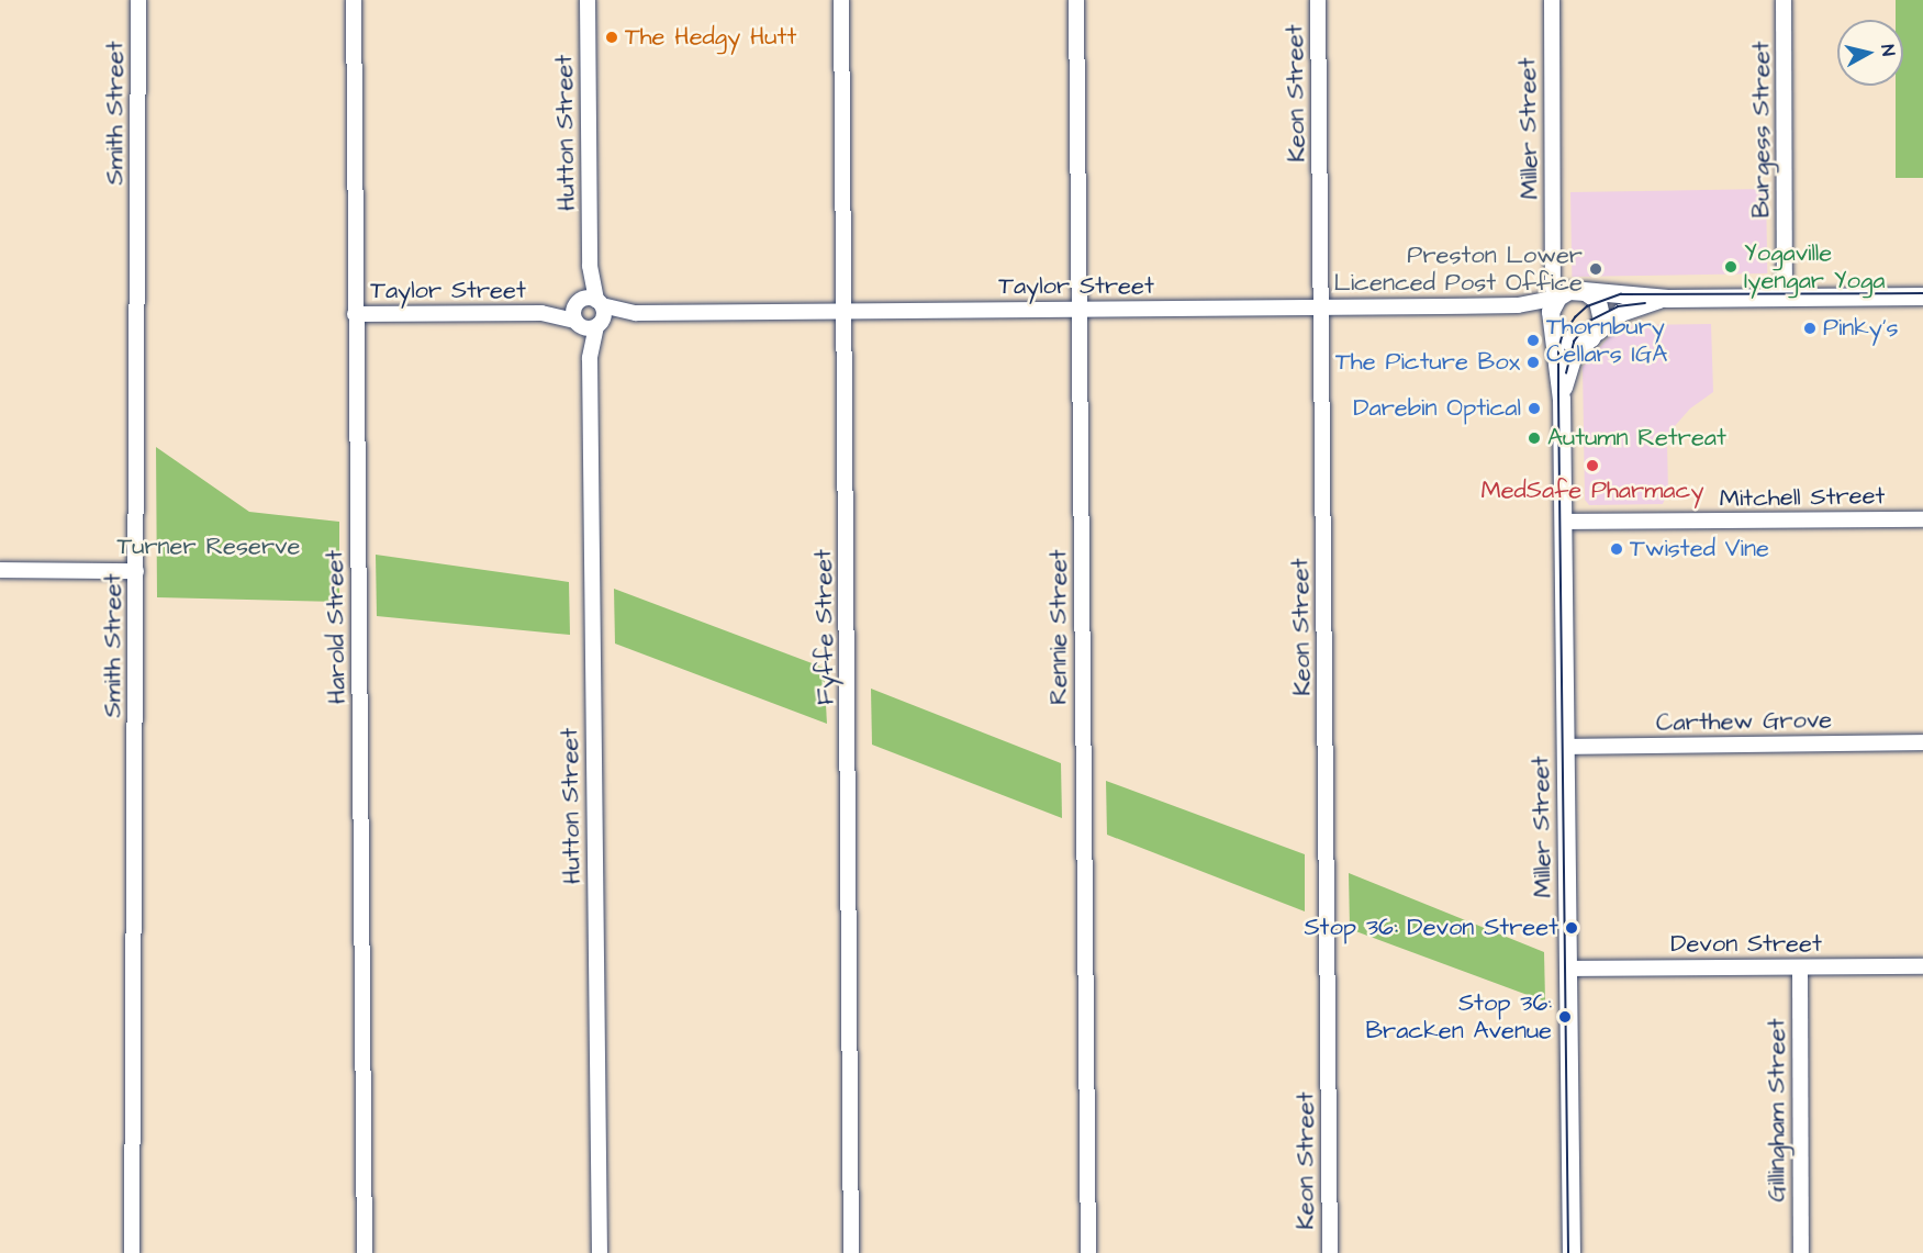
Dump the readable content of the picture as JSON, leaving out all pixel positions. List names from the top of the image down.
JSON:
{
  "streets": {
    "street": [
      "Keon Street",
      "Smith Street",
      "Miller Street",
      "Burgess Street",
      "Hutton Street",
      "Taylor Street",
      "Mitchell Street",
      "Harold Street",
      "Fyffe Street",
      "Rennie Street",
      "Carthew Grove",
      "Devon Street",
      "Gillingham Street"
    ]
  },
  "crossings": [
    ["Keon Street", "Taylor Street"],
    ["Miller Street", "Taylor Street"],
    ["Miller Street", "Mitchell Street"],
    ["Miller Street", "Carthew Grove"],
    ["Miller Street", "Devon Street"],
    ["Hutton Street", "Taylor Street"],
    ["Taylor Street", "Harold Street"],
    ["Taylor Street", "Fyffe Street"],
    ["Taylor Street", "Rennie Street"],
    ["Devon Street", "Gillingham Street"]
  ],
  "parks": ["Turner Reserve"],
  "places": [
    "The Hedgy Hutt",
    "Yogaville Iyengar Yoga",
    "Preston Lower Licenced Post Office",
    "Pinky's",
    "Thornbury Cellars IGA",
    "The Picture Box",
    "Darebin Optical",
    "Autumn Retreat",
    "MedSafe Pharmacy",
    "Twisted Vine",
    "Stop 36: Devon Street",
    "Stop 36: Bracken Avenue"
  ],
  "north": "right"
}
